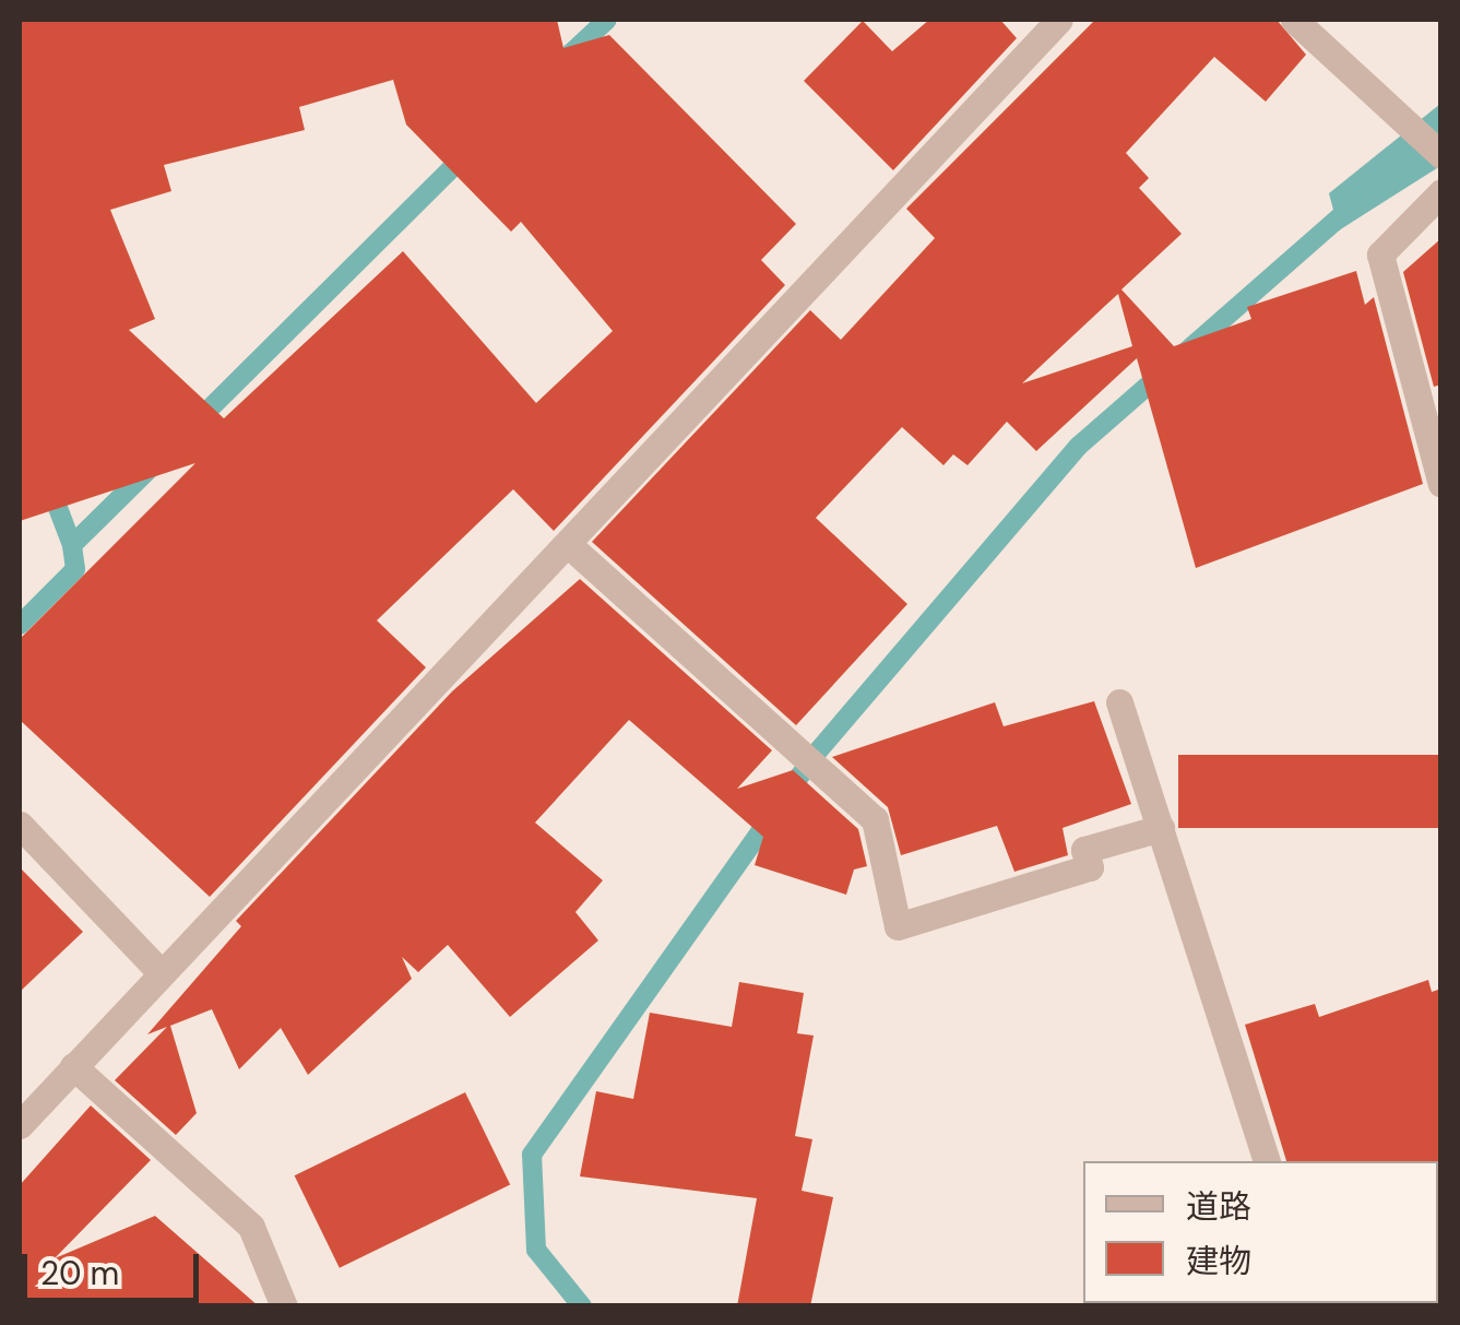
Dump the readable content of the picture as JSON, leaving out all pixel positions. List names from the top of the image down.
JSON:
{
  "legend": ["道路", "建物"],
  "scale_bar": "20 m"
}
